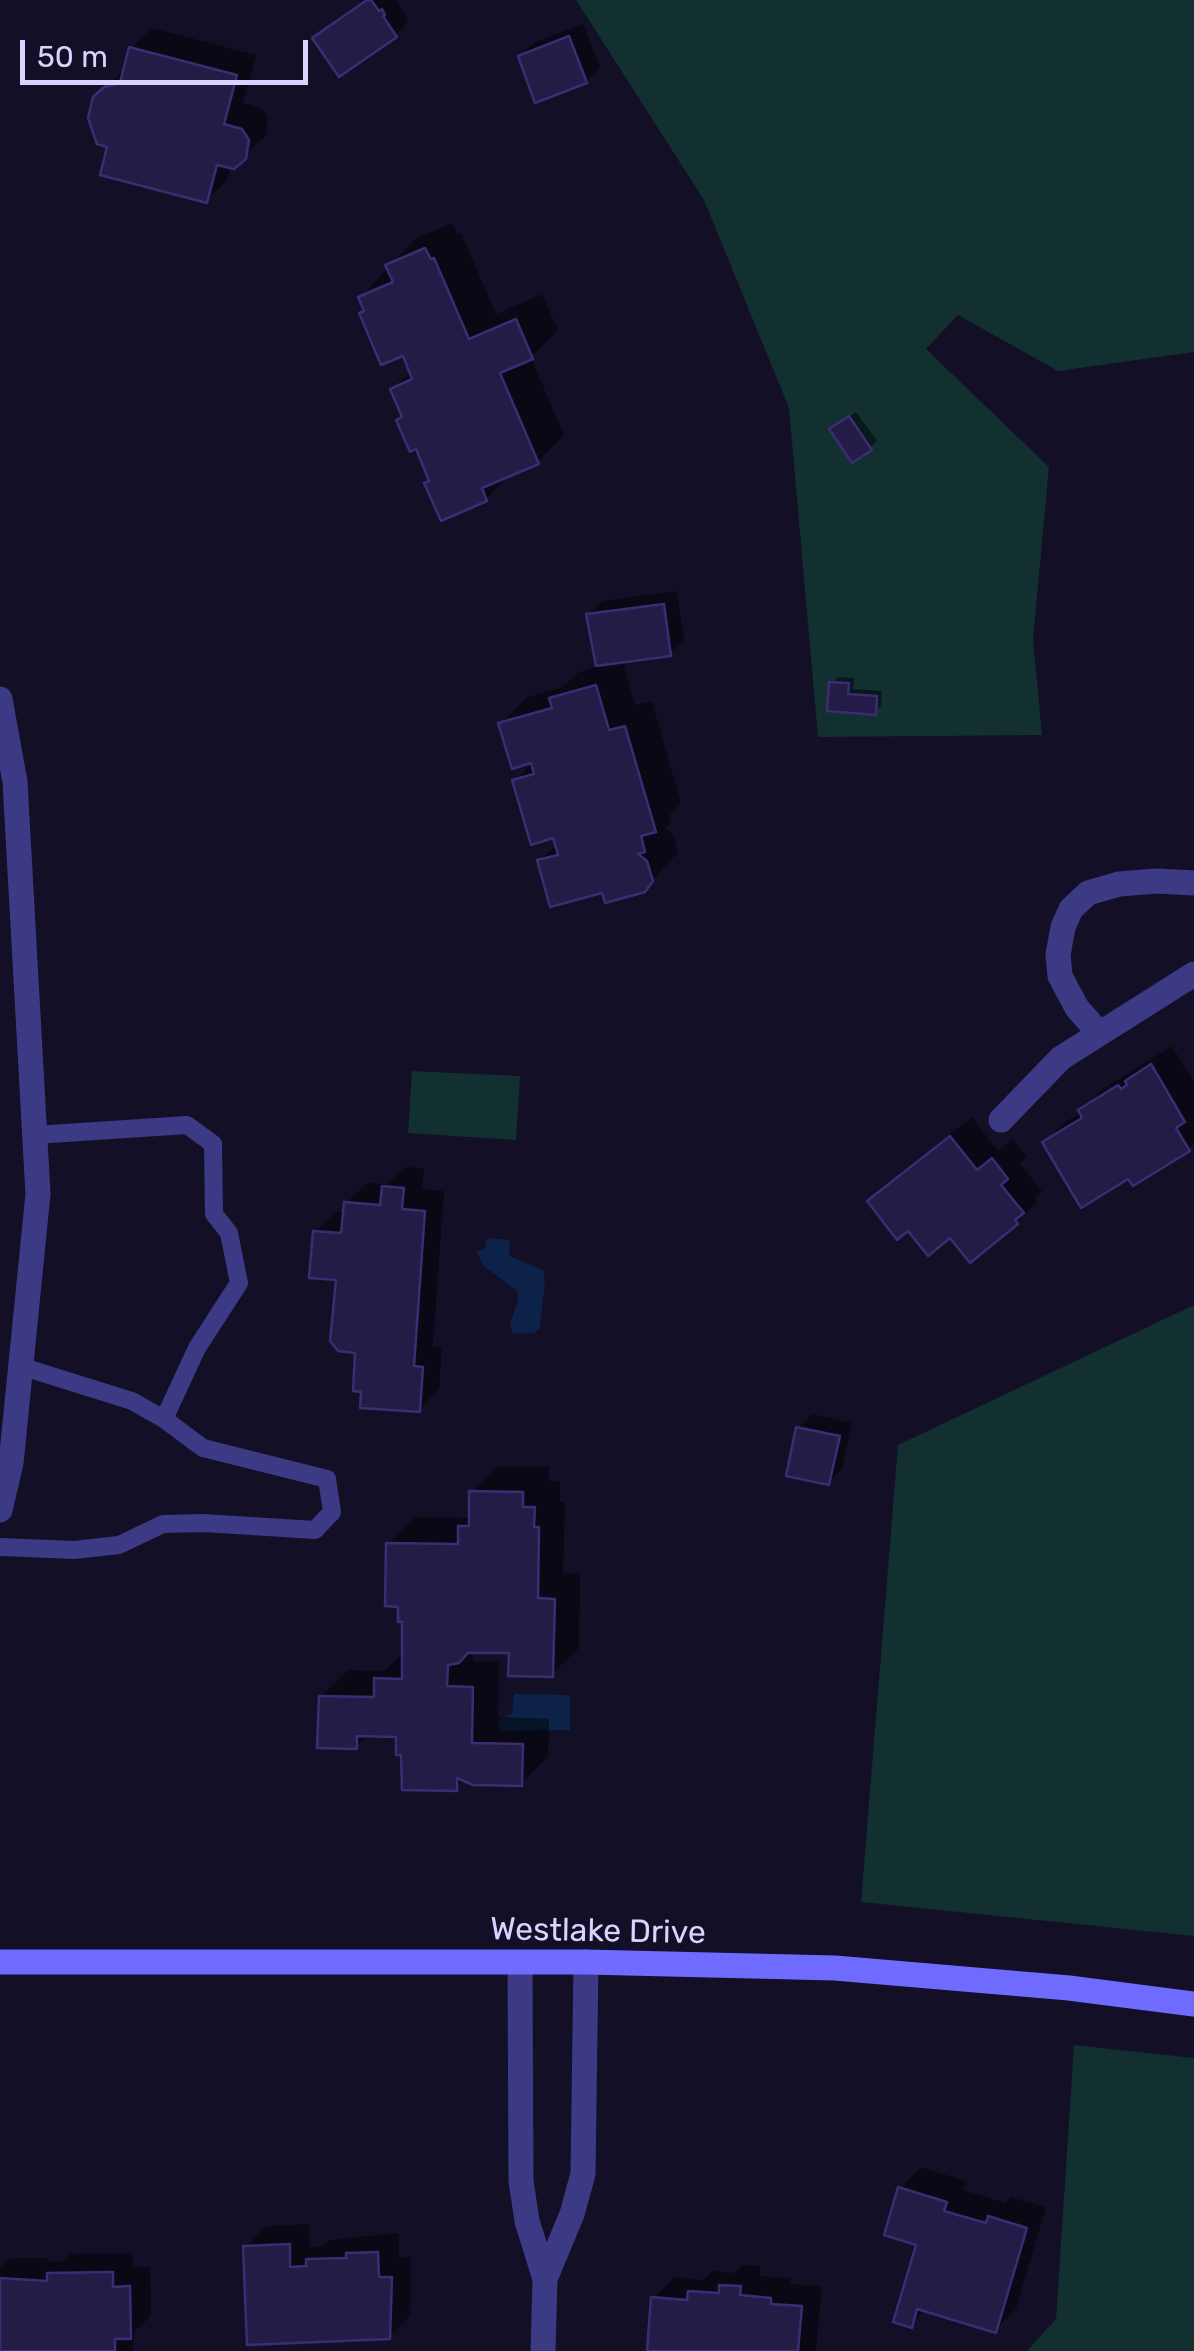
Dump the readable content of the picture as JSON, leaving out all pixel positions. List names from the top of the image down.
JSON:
{
  "streets": {
    "street": ["Westlake Drive"]
  },
  "scale_bar": "50 m"
}
